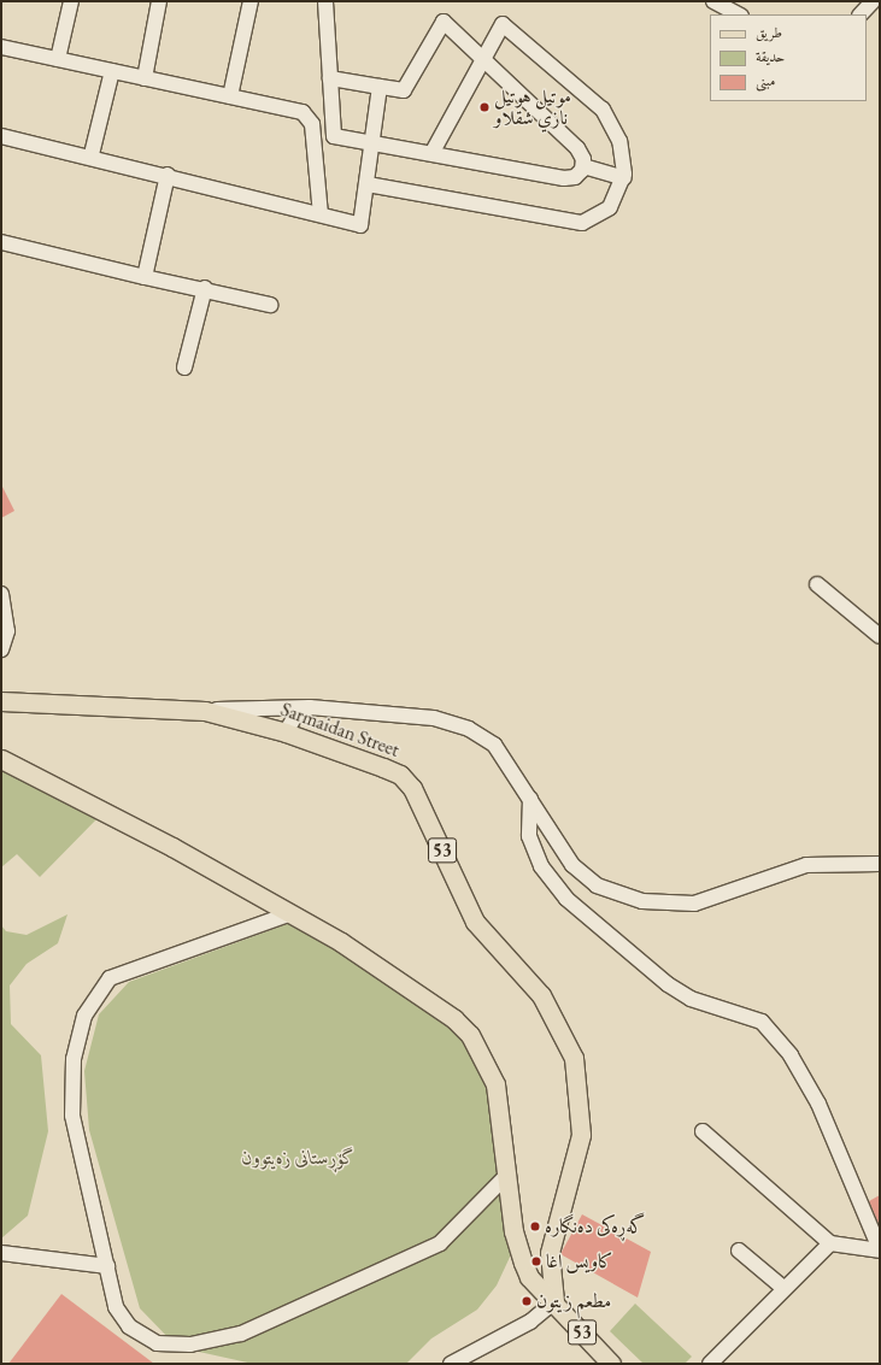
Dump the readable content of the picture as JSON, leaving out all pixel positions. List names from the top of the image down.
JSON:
{
  "streets": {
    "main road": ["Sarmaidan Street", "53"]
  },
  "crossings": [
    ["Sarmaidan Street", "53"]
  ],
  "parks": ["گۆڕستانی زەیتوون"],
  "places": [
    "موتيل هوتيل نازي شقلاو",
    "گەڕەکی دەنگارە",
    "كاويس اغا",
    "مطعم زيتون"
  ],
  "legend": ["طريق", "حديقة", "مبنى"]
}
